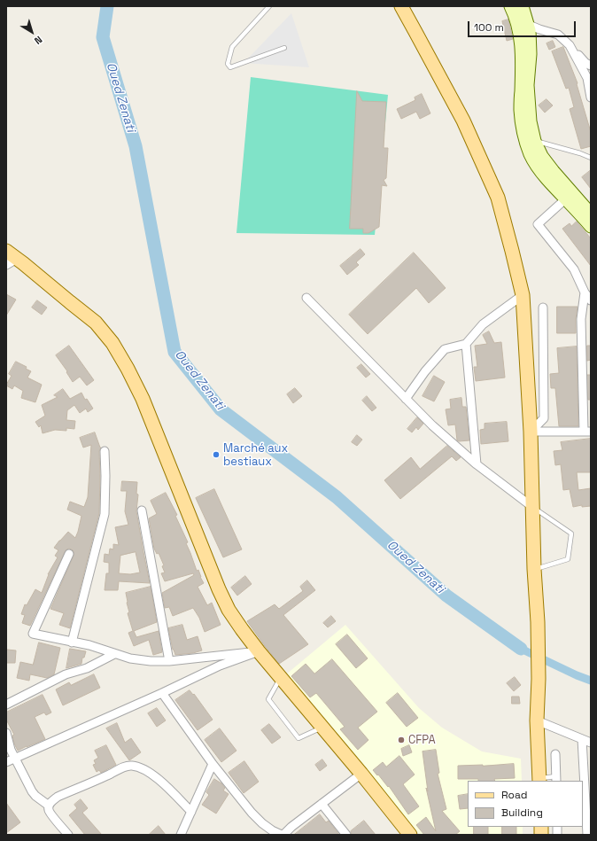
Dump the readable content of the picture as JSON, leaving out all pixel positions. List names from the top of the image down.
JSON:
{
  "water": ["Oued Zenati"],
  "places": ["Marché aux bestiaux", "CFPA"],
  "legend": ["Road", "Building"],
  "scale_bar": "100 m",
  "north": "bottom right"
}
